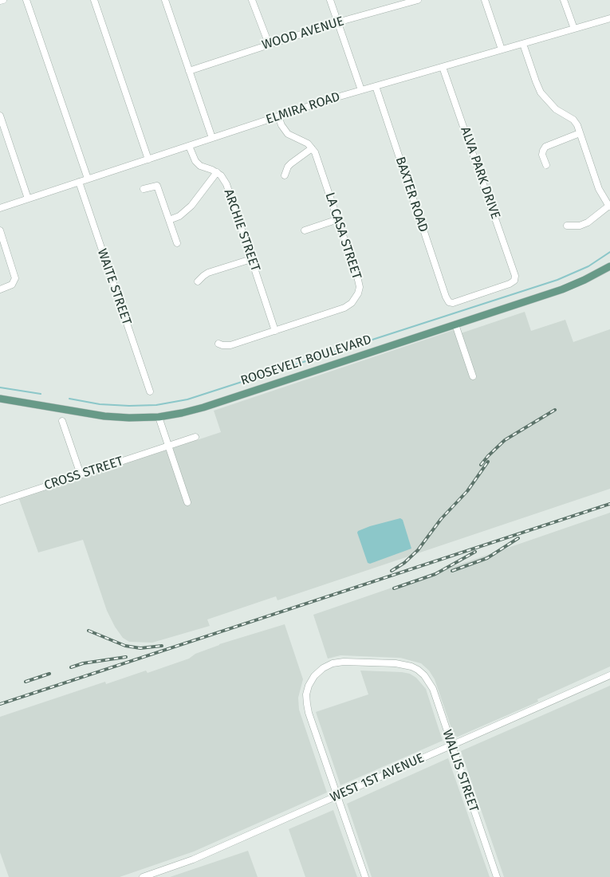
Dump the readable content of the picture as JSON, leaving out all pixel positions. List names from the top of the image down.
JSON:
{
  "streets": {
    "main road": ["ROOSEVELT BOULEVARD"],
    "street": [
      "WOOD AVENUE",
      "ELMIRA ROAD",
      "ALVA PARK DRIVE",
      "BAXTER ROAD",
      "ARCHIE STREET",
      "LA CASA STREET",
      "WAITE STREET",
      "CROSS STREET",
      "WALLIS STREET",
      "WEST 1ST AVENUE"
    ]
  },
  "crossings": [
    ["ELMIRA ROAD", "ALVA PARK DRIVE"],
    ["ELMIRA ROAD", "BAXTER ROAD"],
    ["ELMIRA ROAD", "WAITE STREET"],
    ["ALVA PARK DRIVE", "BAXTER ROAD"],
    ["ARCHIE STREET", "LA CASA STREET"],
    ["WALLIS STREET", "WEST 1ST AVENUE"]
  ]
}
